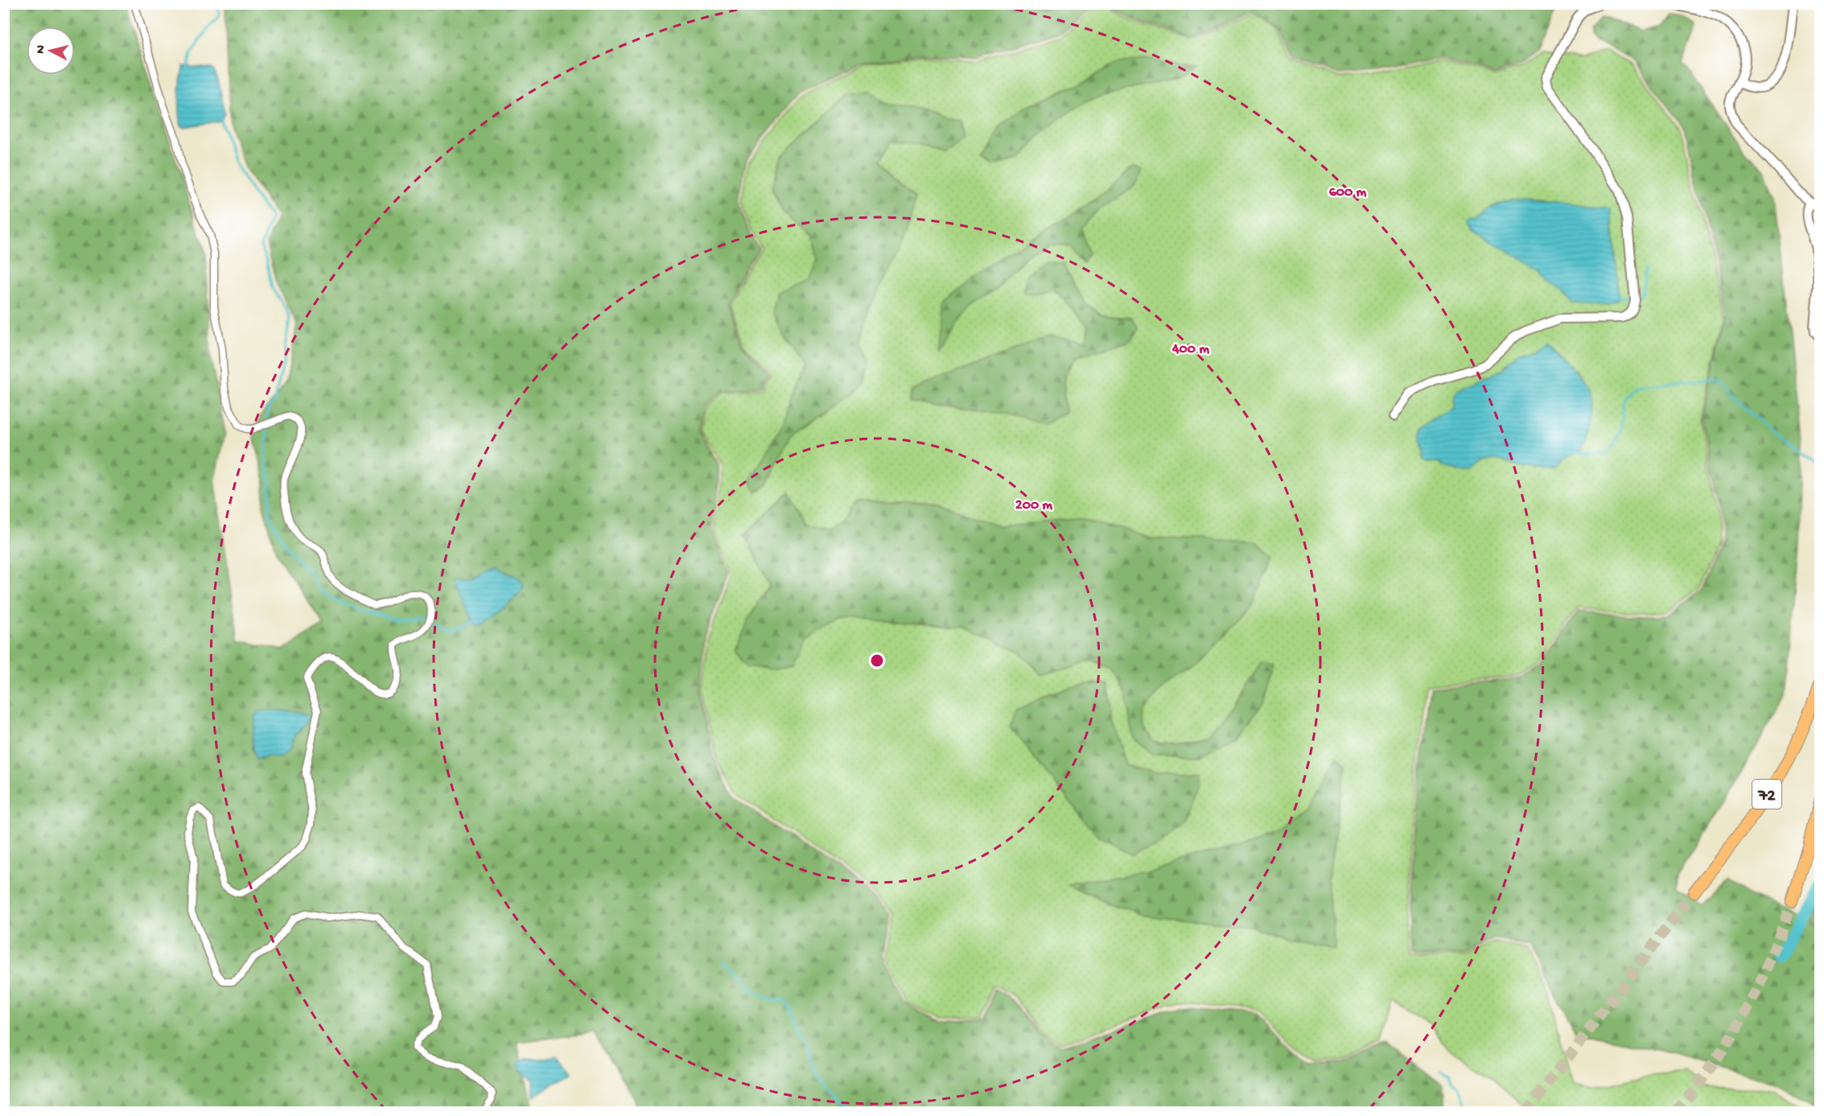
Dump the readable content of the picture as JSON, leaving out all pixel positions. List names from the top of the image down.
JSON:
{
  "streets": {
    "main road": ["72"]
  },
  "north": "left",
  "rings": ["600 m", "400 m", "200 m"]
}
